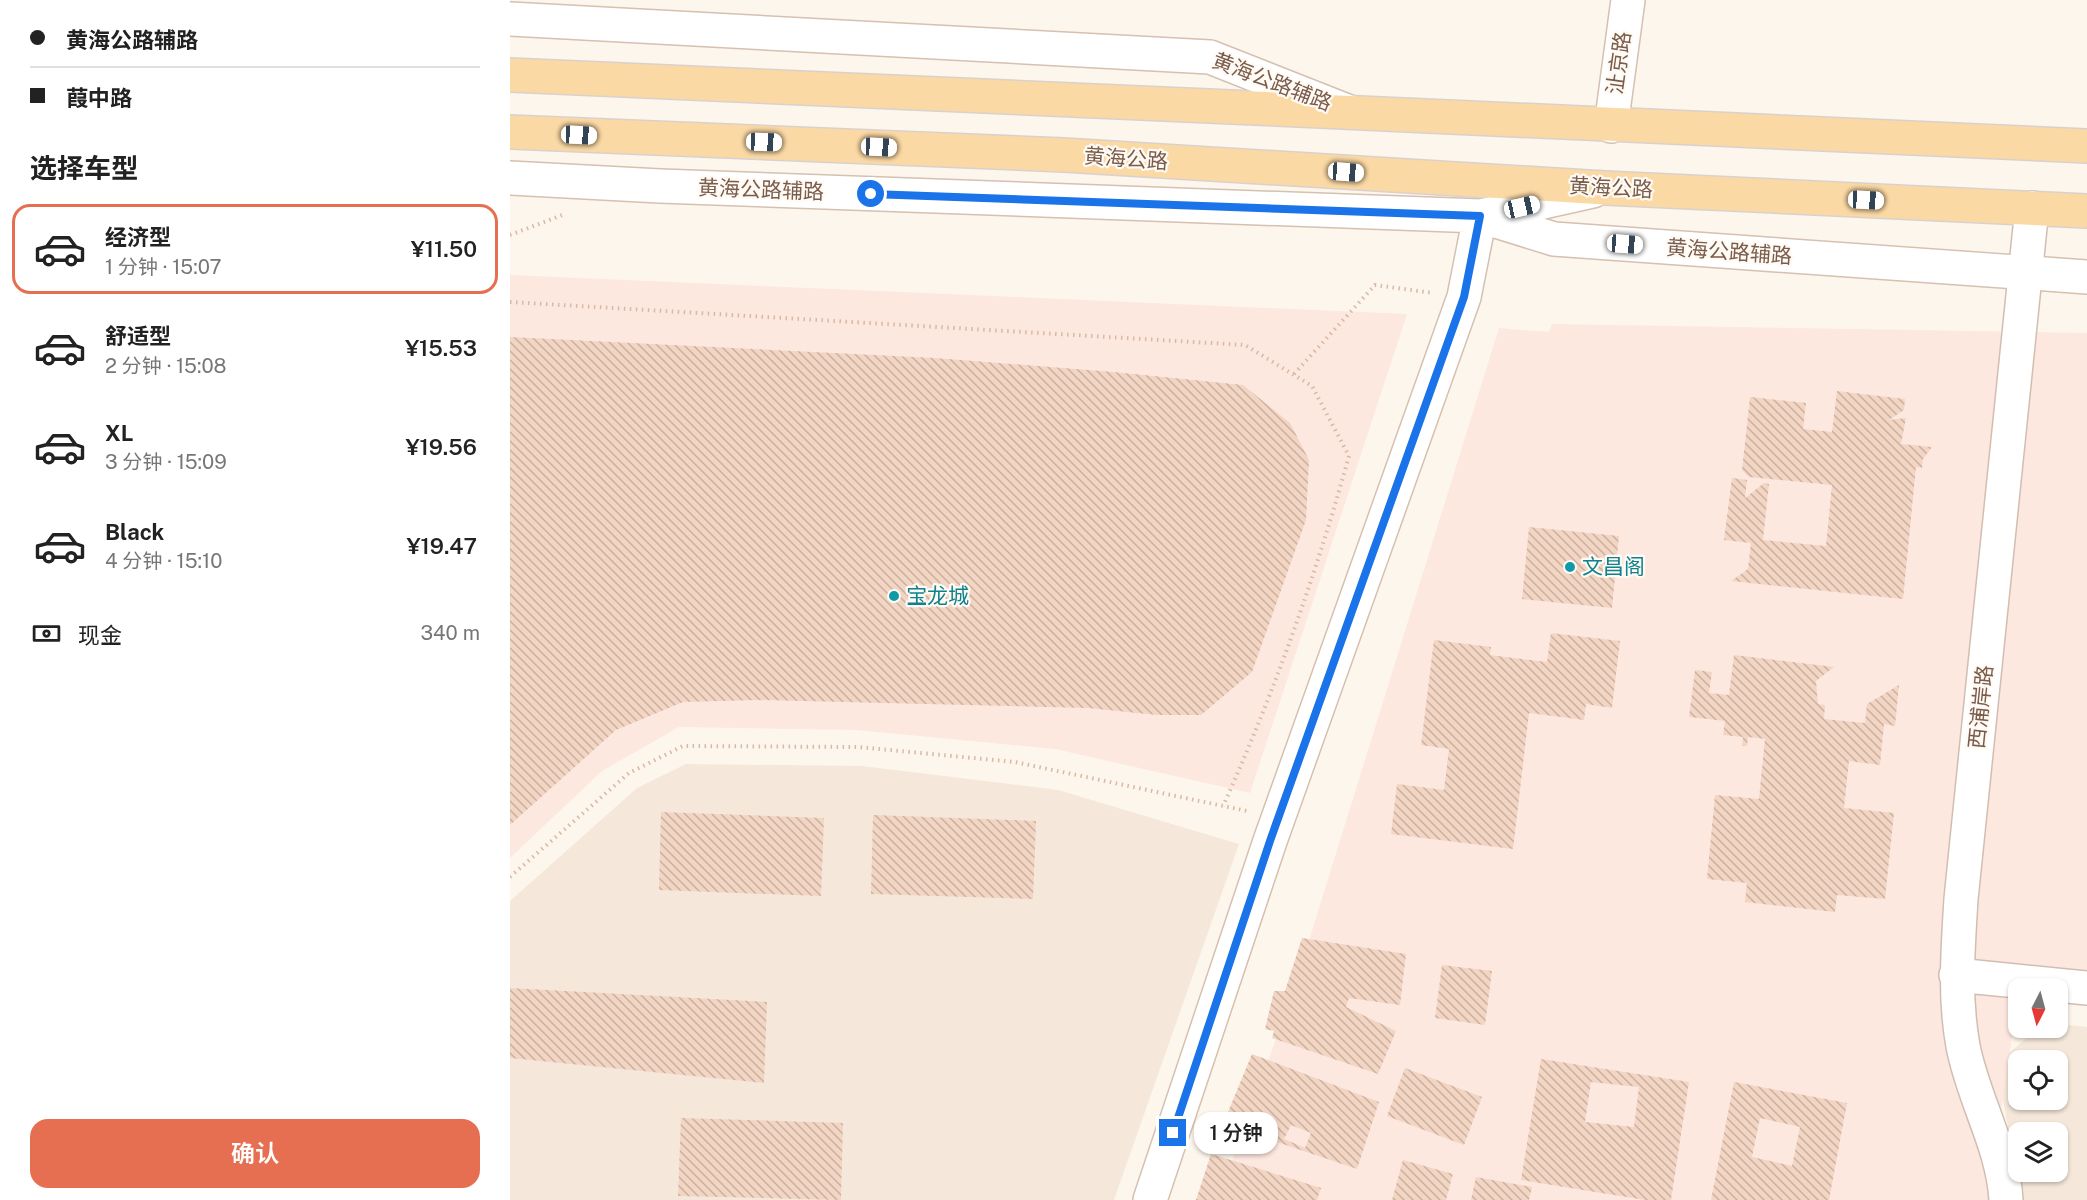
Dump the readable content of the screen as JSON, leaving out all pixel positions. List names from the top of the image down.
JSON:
{
  "streets": {
    "main road": [
      "沚京路",
      "黄海公路辅路",
      "黄海公路",
      "西浦岸路"
    ]
  },
  "crossings": [
    ["黄海公路辅路", "西浦岸路"],
    ["黄海公路", "西浦岸路"]
  ],
  "places": ["文昌阁", "宝龙城"],
  "north": "bottom",
  "page": {
    "banner": ["黄海公路辅路", "葭中路"],
    "heading": "选择车型",
    "list": [
      {
        "name": "经济型",
        "note": "1 分钟 · 15:07",
        "value": "¥11.50"
      },
      {
        "name": "舒适型",
        "note": "2 分钟 · 15:08",
        "value": "¥15.53"
      },
      {
        "name": "XL",
        "note": "3 分钟 · 15:09",
        "value": "¥19.56"
      },
      {
        "name": "Black",
        "note": "4 分钟 · 15:10",
        "value": "¥19.47"
      }
    ],
    "pay": ["现金", "340 m"],
    "buttons": "确认",
    "bubble": "1 分钟"
  }
}
